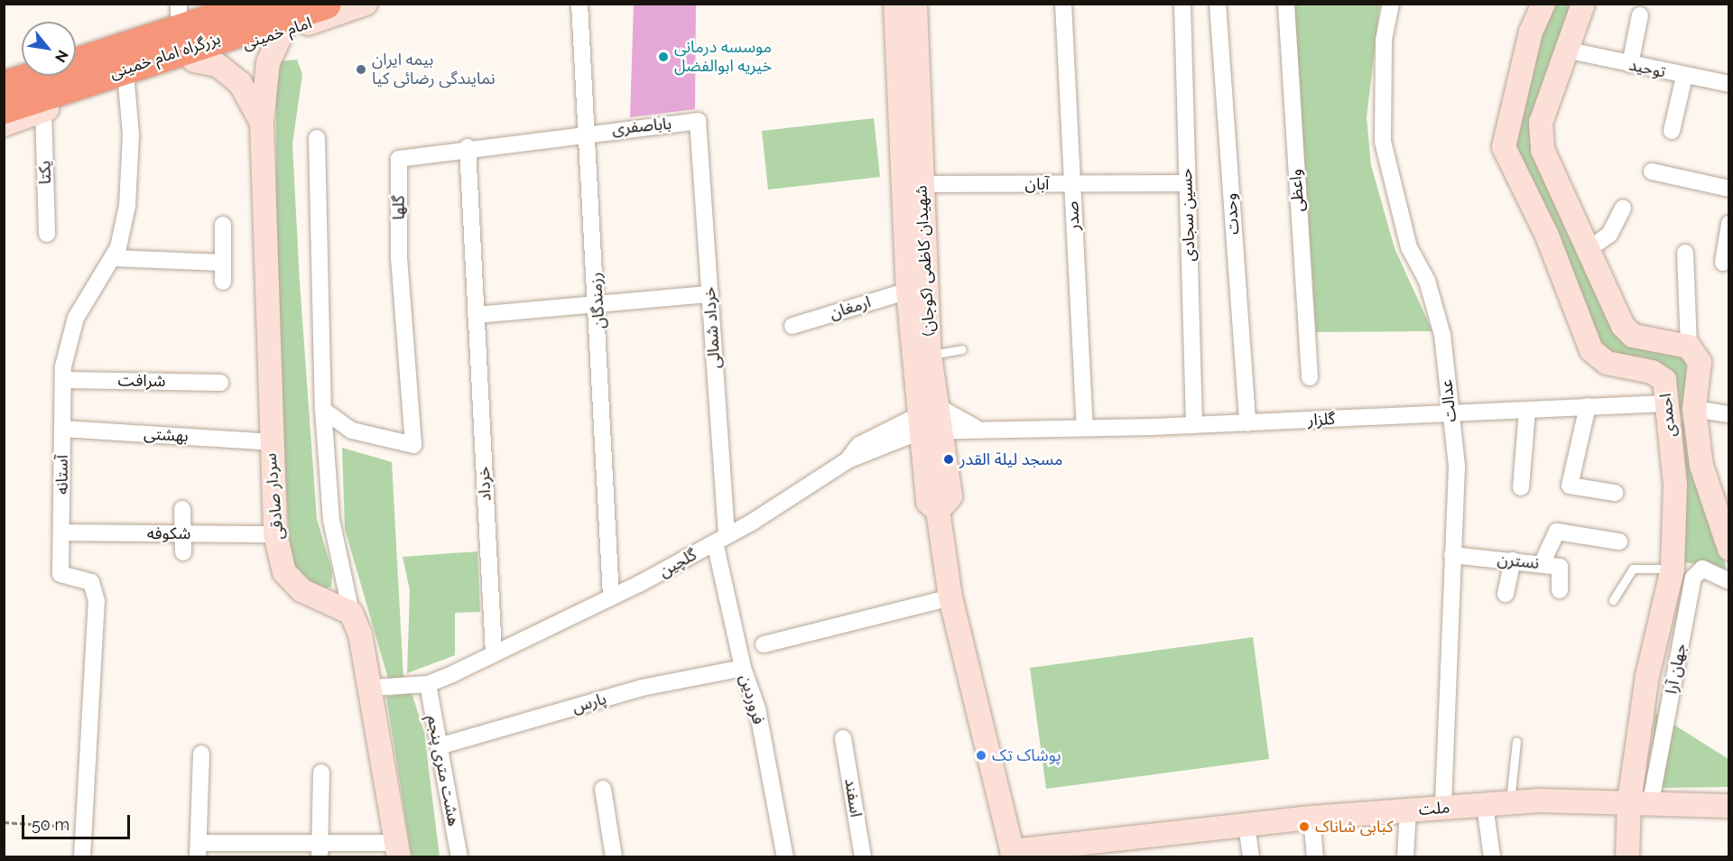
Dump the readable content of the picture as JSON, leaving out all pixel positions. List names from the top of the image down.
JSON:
{
  "streets": {
    "highway": ["بزرگراه امام خمینی"],
    "street": [
      "امام خمینی",
      "توحید",
      "باباصفری",
      "یکتا",
      "آبان",
      "واعظی",
      "گلها",
      "وحدت",
      "حسین سجادی",
      "صدر",
      "شهیدان کاظمی (کوجان)",
      "رزمندگان",
      "ارمغان",
      "خرداد شمالی",
      "شرافت",
      "عدالت",
      "احمدی",
      "گلزار",
      "بهشتی",
      "آستانه",
      "خرداد",
      "سردار صادقی",
      "شکوفه",
      "نسترن",
      "گلچین",
      "جهان آرا",
      "فروردین",
      "پارس",
      "هشت متری پنجم",
      "اسفند",
      "ملت"
    ]
  },
  "crossings": [
    ["امام خمینی", "یکتا"],
    ["امام خمینی", "آستانه"],
    ["امام خمینی", "سردار صادقی"],
    ["باباصفری", "گلها"],
    ["باباصفری", "رزمندگان"],
    ["باباصفری", "خرداد شمالی"],
    ["آبان", "حسین سجادی"],
    ["آبان", "صدر"],
    ["آبان", "شهیدان کاظمی (کوجان)"],
    ["گلها", "رزمندگان"],
    ["گلها", "خرداد"],
    ["وحدت", "گلزار"],
    ["حسین سجادی", "گلزار"],
    ["صدر", "گلزار"],
    ["شهیدان کاظمی (کوجان)", "ارمغان"],
    ["شهیدان کاظمی (کوجان)", "گلزار"],
    ["شهیدان کاظمی (کوجان)", "گلچین"],
    ["شهیدان کاظمی (کوجان)", "ملت"],
    ["رزمندگان", "گلچین"],
    ["خرداد شمالی", "گلچین"],
    ["خرداد شمالی", "فروردین"],
    ["شرافت", "آستانه"],
    ["عدالت", "گلزار"],
    ["عدالت", "نسترن"],
    ["عدالت", "ملت"],
    ["احمدی", "گلزار"],
    ["احمدی", "جهان آرا"],
    ["احمدی", "ملت"],
    ["گلزار", "گلچین"],
    ["بهشتی", "آستانه"],
    ["بهشتی", "سردار صادقی"],
    ["آستانه", "شکوفه"],
    ["خرداد", "گلچین"],
    ["سردار صادقی", "شکوفه"],
    ["گلچین", "فروردین"],
    ["گلچین", "هشت متری پنجم"],
    ["جهان آرا", "ملت"],
    ["فروردین", "پارس"],
    ["پارس", "هشت متری پنجم"]
  ],
  "places": [
    "موسسه درمانی خیریه ابوالفضل",
    "بیمه ایران نمایندگی رضائی کيا",
    "مسجد لیلة القدر",
    "پوشاک تک",
    "کبابی شاناک"
  ],
  "scale_bar": "50 m",
  "north": "bottom right"
}
